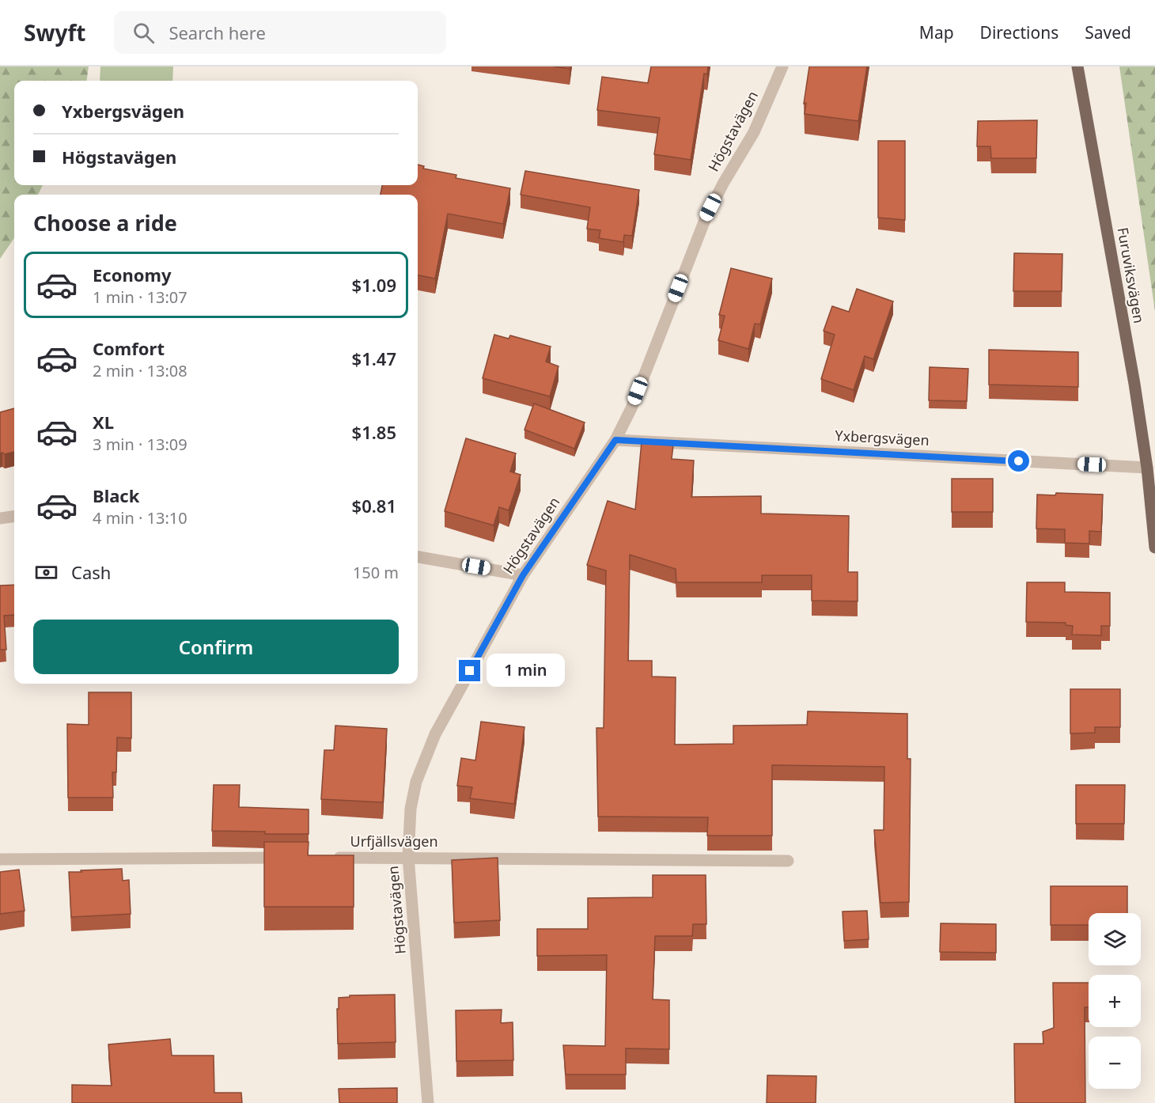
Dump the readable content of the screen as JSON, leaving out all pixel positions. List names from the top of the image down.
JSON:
{
  "streets": {
    "main road": ["Furuviksvägen"],
    "street": ["Högstavägen", "Yxbergsvägen", "Urfjällsvägen"]
  },
  "crossings": [
    ["Högstavägen", "Yxbergsvägen"],
    ["Högstavägen", "Urfjällsvägen"],
    ["Furuviksvägen", "Yxbergsvägen"]
  ],
  "page": {
    "header": "Swyft",
    "search": "Search here",
    "nav": ["Map", "Directions", "Saved"],
    "banner": ["Yxbergsvägen", "Högstavägen"],
    "heading": "Choose a ride",
    "list": [
      {
        "name": "Economy",
        "note": "1 min · 13:07",
        "value": "$1.09"
      },
      {
        "name": "Comfort",
        "note": "2 min · 13:08",
        "value": "$1.47"
      },
      {
        "name": "XL",
        "note": "3 min · 13:09",
        "value": "$1.85"
      },
      {
        "name": "Black",
        "note": "4 min · 13:10",
        "value": "$0.81"
      }
    ],
    "pay": ["Cash", "150 m"],
    "buttons": "Confirm",
    "bubble": "1 min",
    "map_buttons": ["+", "−"]
  }
}
